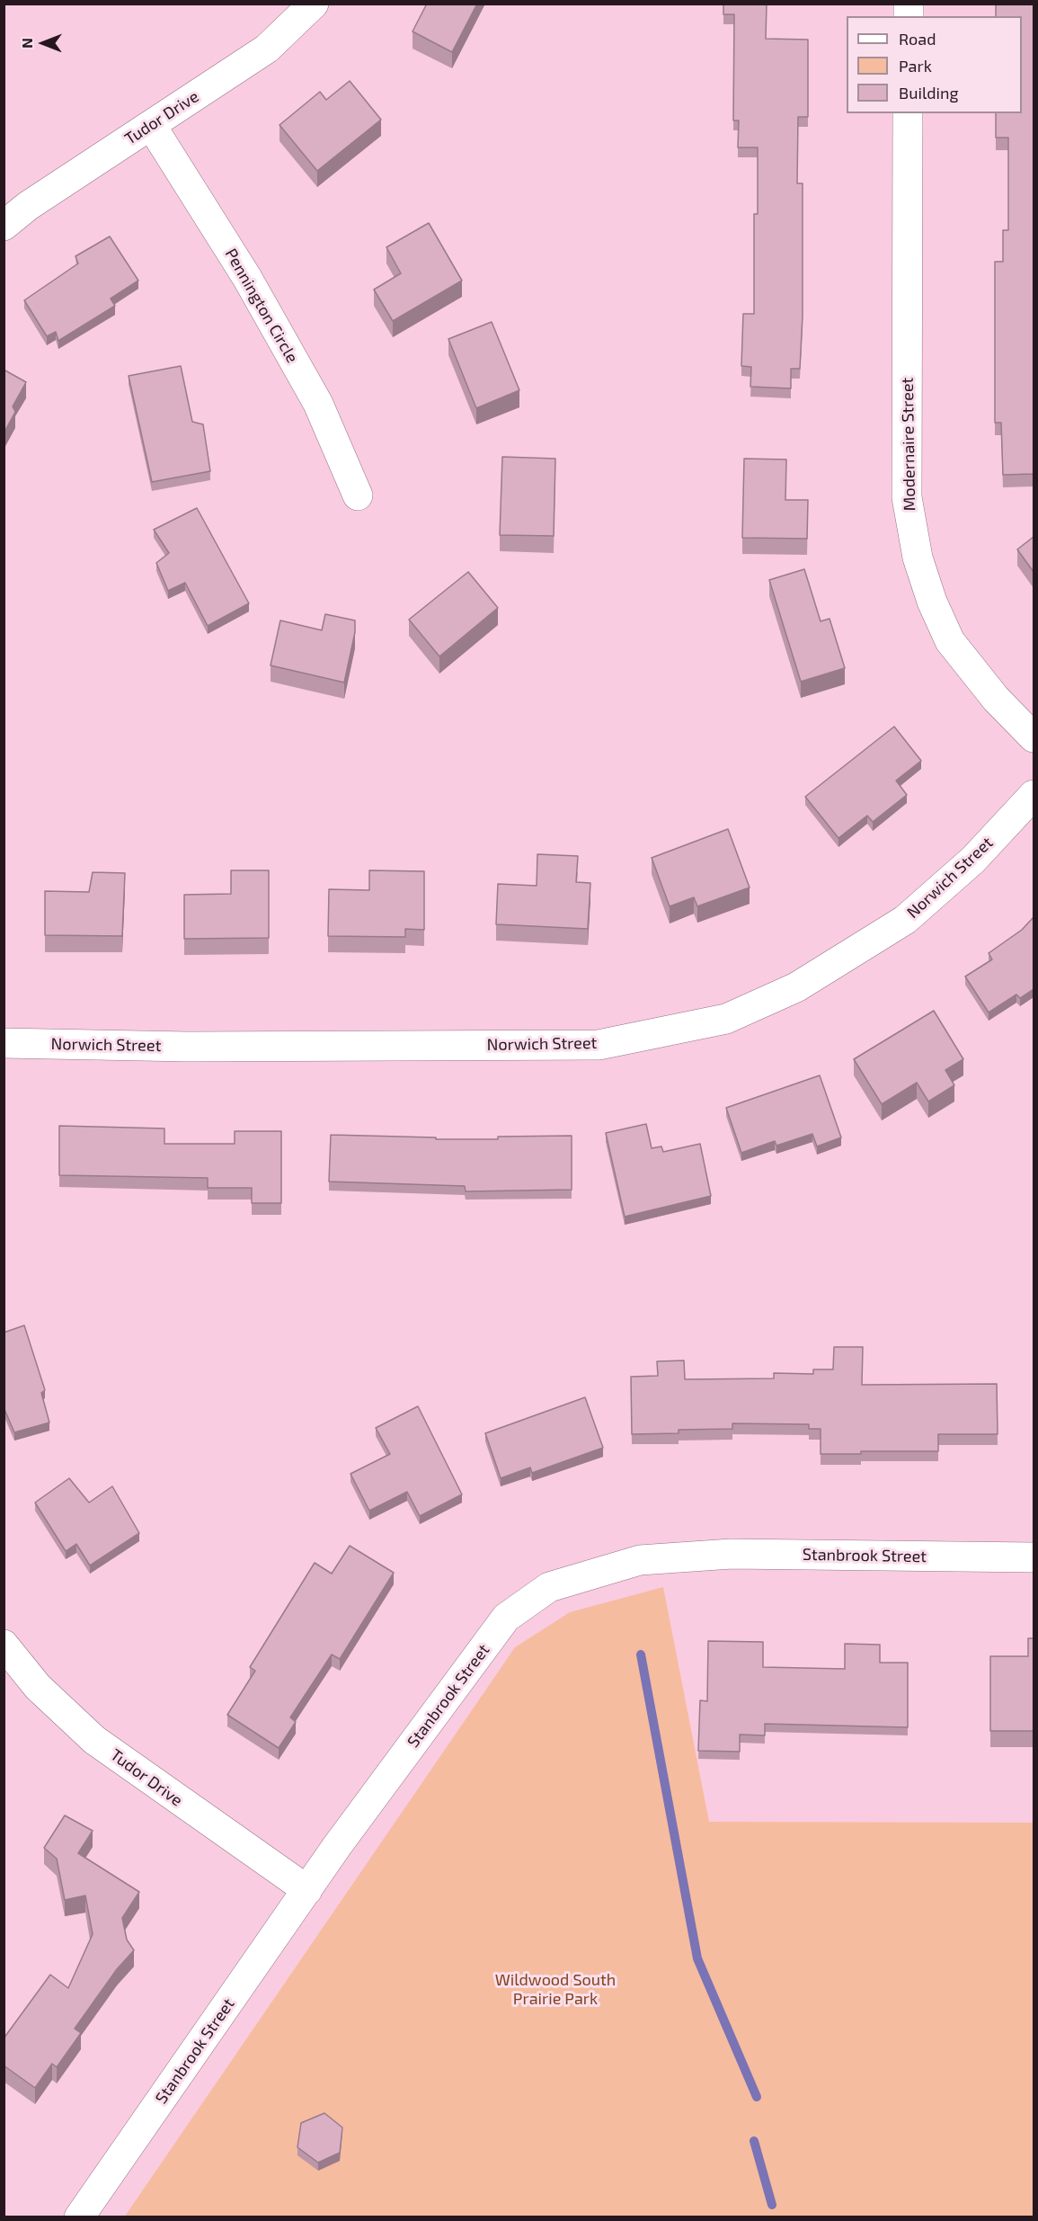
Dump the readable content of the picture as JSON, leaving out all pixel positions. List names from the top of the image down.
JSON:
{
  "streets": {
    "street": [
      "Tudor Drive",
      "Pennington Circle",
      "Modernaire Street",
      "Norwich Street",
      "Stanbrook Street"
    ]
  },
  "crossings": [
    ["Tudor Drive", "Pennington Circle"],
    ["Tudor Drive", "Stanbrook Street"]
  ],
  "parks": ["Wildwood South Prairie Park"],
  "legend": ["Road", "Park", "Building"],
  "north": "left"
}
